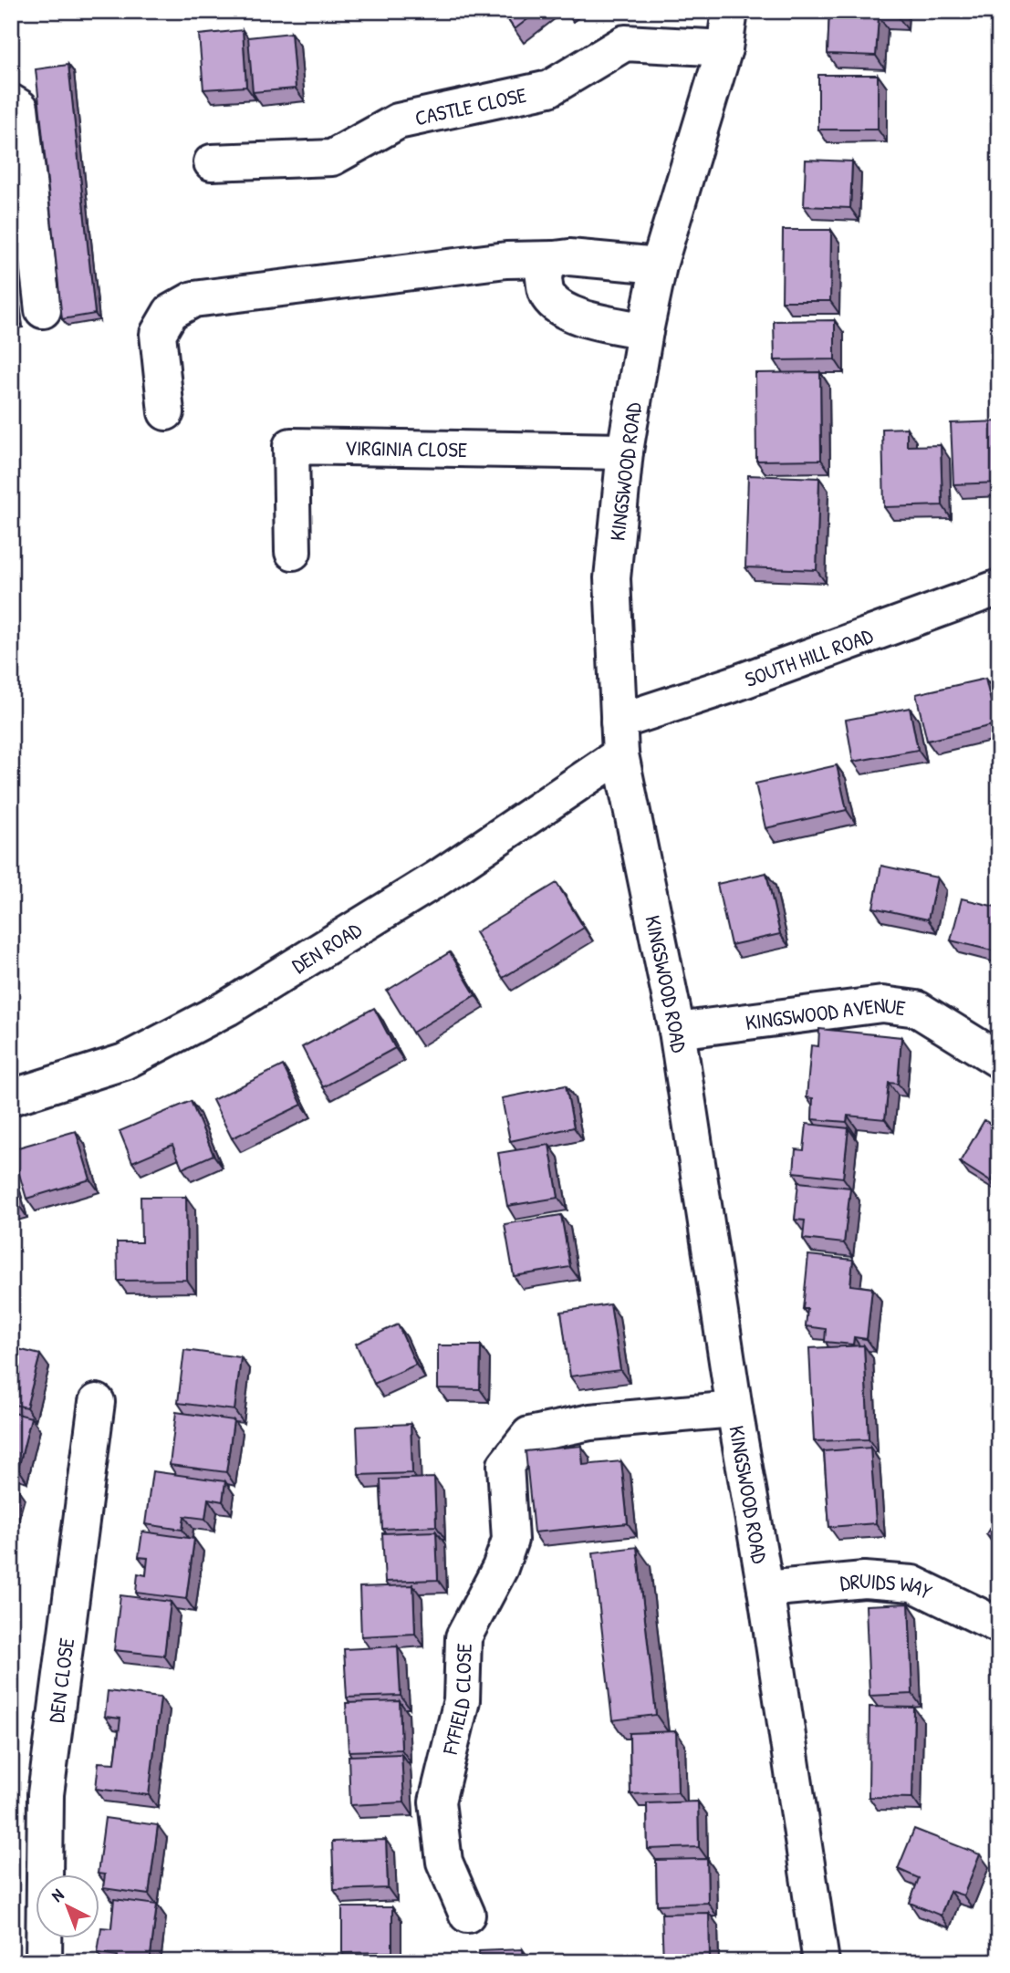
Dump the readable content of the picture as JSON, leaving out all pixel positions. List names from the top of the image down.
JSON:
{
  "streets": {
    "street": [
      "CASTLE CLOSE",
      "VIRGINIA CLOSE",
      "KINGSWOOD ROAD",
      "SOUTH HILL ROAD",
      "DEN ROAD",
      "KINGSWOOD AVENUE",
      "DRUIDS WAY",
      "DEN CLOSE",
      "FYFIELD CLOSE"
    ]
  },
  "crossings": [
    ["CASTLE CLOSE", "KINGSWOOD ROAD"],
    ["VIRGINIA CLOSE", "KINGSWOOD ROAD"],
    ["KINGSWOOD ROAD", "SOUTH HILL ROAD"],
    ["KINGSWOOD ROAD", "DEN ROAD"],
    ["KINGSWOOD ROAD", "KINGSWOOD AVENUE"],
    ["KINGSWOOD ROAD", "DRUIDS WAY"],
    ["KINGSWOOD ROAD", "FYFIELD CLOSE"],
    ["SOUTH HILL ROAD", "DEN ROAD"]
  ],
  "north": "top left"
}
